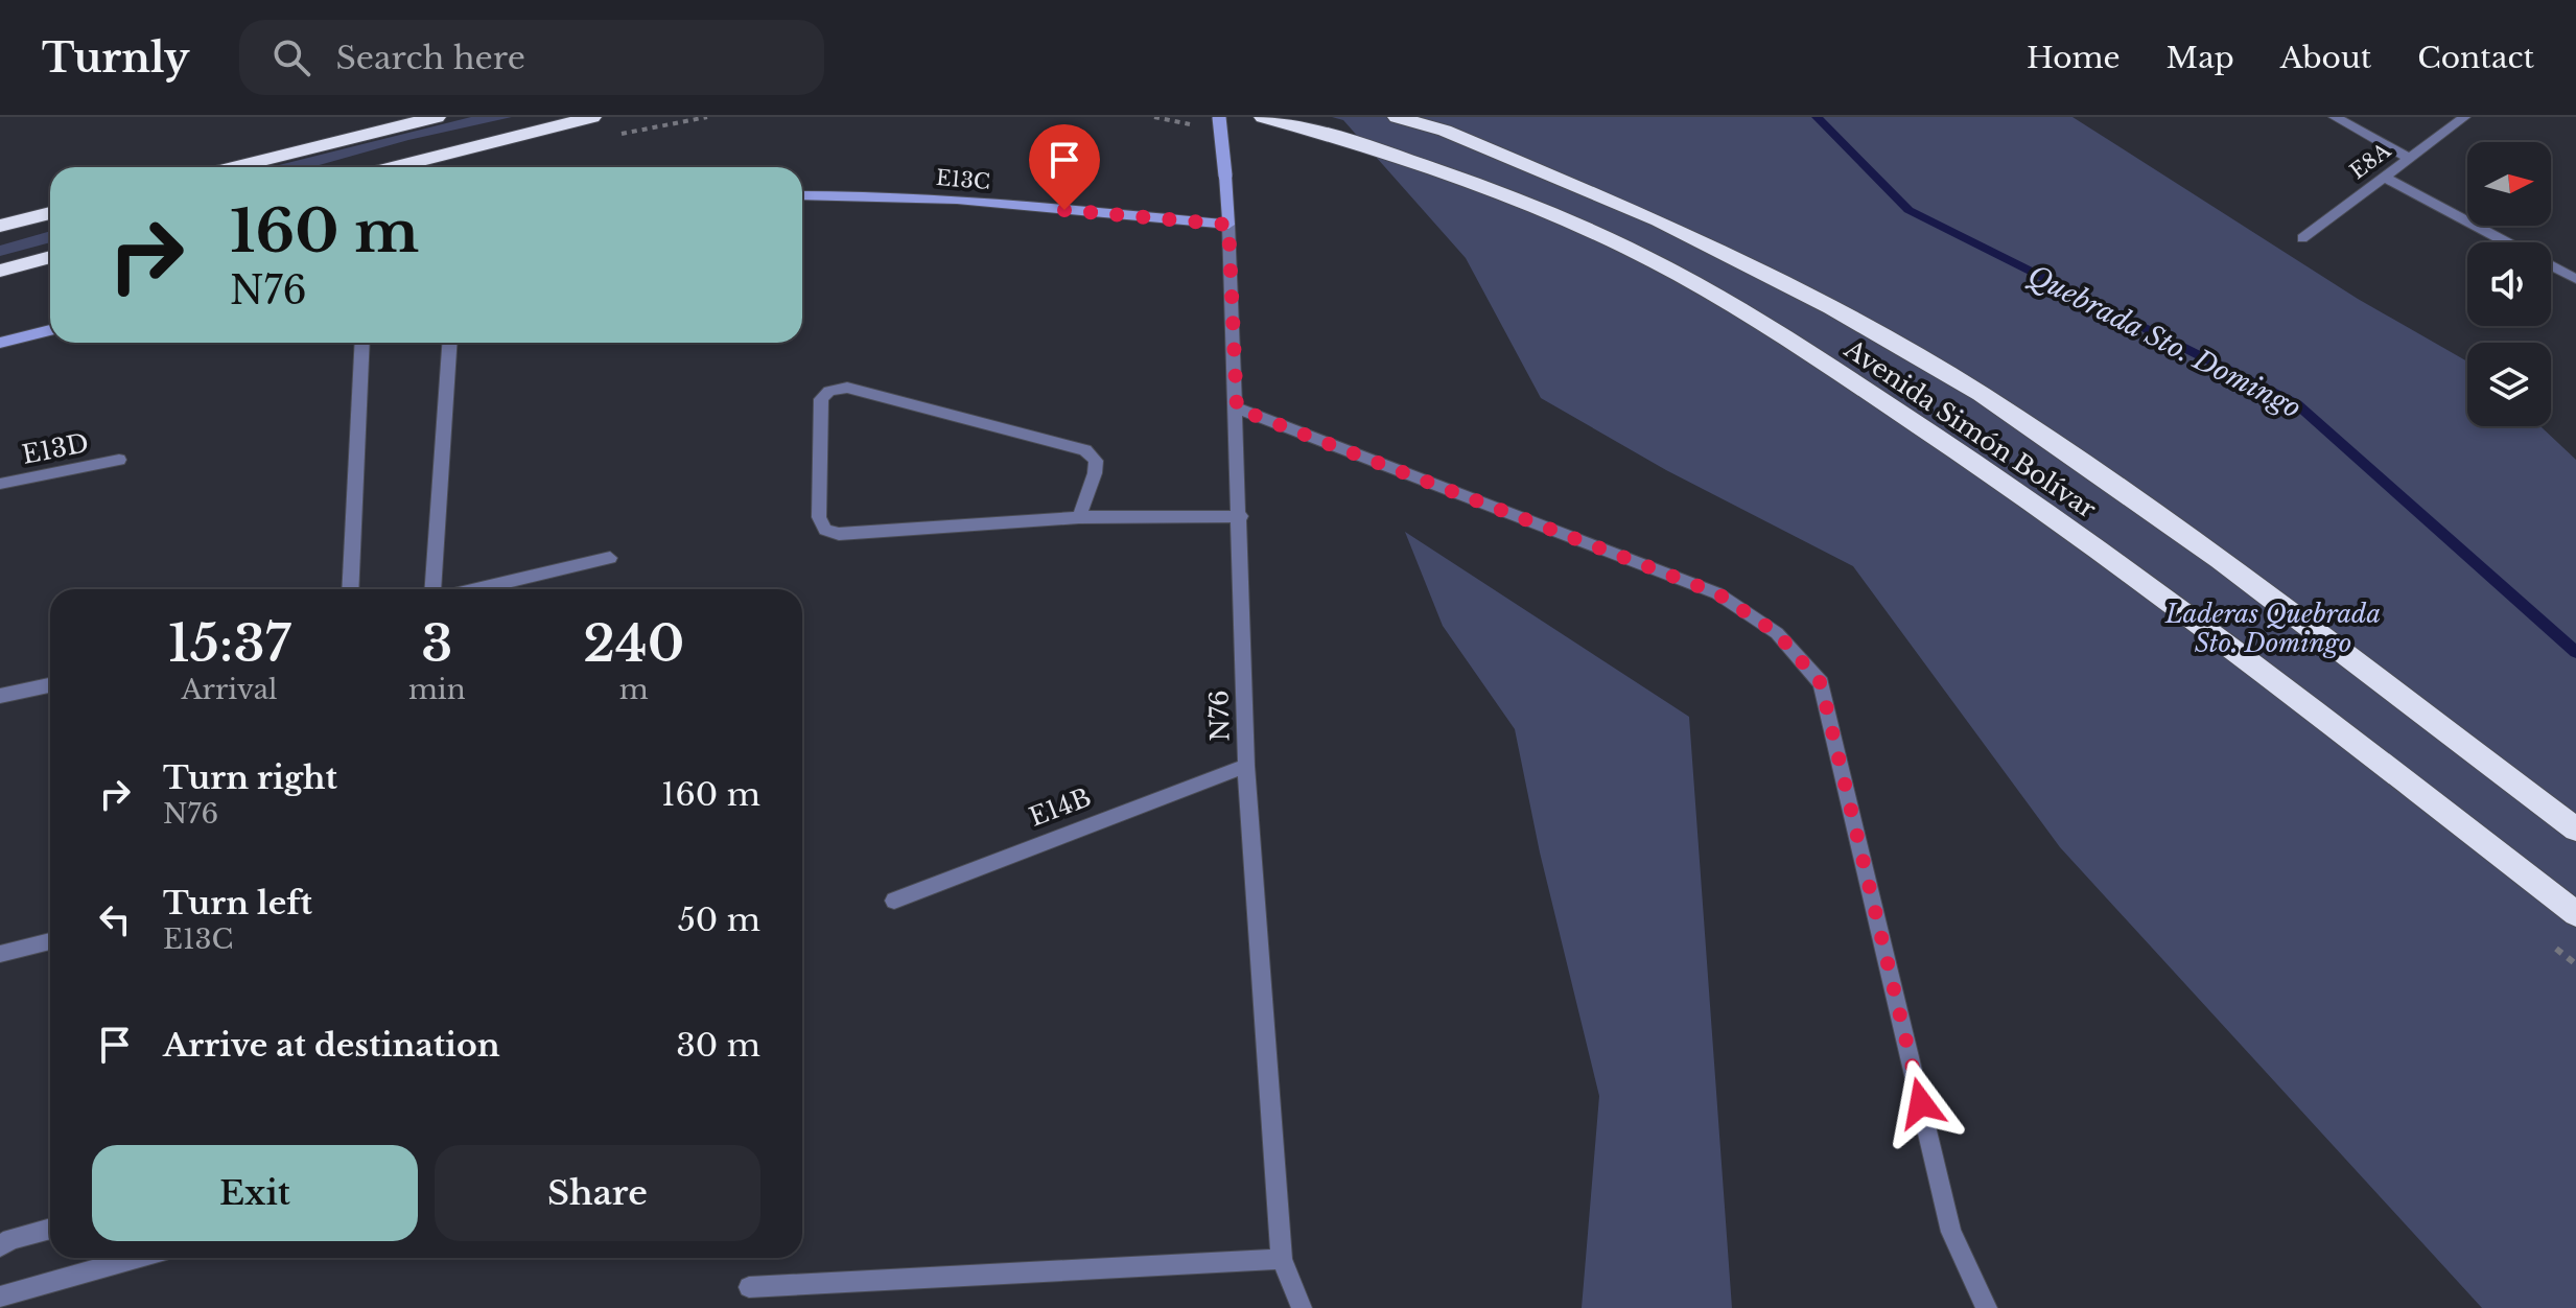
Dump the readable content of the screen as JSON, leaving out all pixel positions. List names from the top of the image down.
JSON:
{
  "streets": {
    "highway": ["Avenida Simón Bolívar"],
    "street": [
      "E8A",
      "E13C",
      "E13D",
      "N76",
      "E14B"
    ]
  },
  "crossings": [
    ["E13C", "N76"],
    ["N76", "E14B"]
  ],
  "water": ["Quebrada Sto. Domingo"],
  "parks": ["Laderas Quebrada Sto. Domingo"],
  "north": "right",
  "page": {
    "header": "Turnly",
    "search": "Search here",
    "nav": [
      "Home",
      "Map",
      "About",
      "Contact"
    ],
    "turn": ["160 m", "N76"],
    "eta": [
      "15:37",
      "Arrival",
      "3",
      "min",
      "240",
      "m"
    ],
    "list": [
      {
        "name": "Turn right",
        "note": "N76",
        "value": "160 m"
      },
      {
        "name": "Turn left",
        "note": "E13C",
        "value": "50 m"
      },
      {
        "name": "Arrive at destination",
        "value": "30 m"
      }
    ],
    "buttons": ["Exit", "Share"]
  }
}
